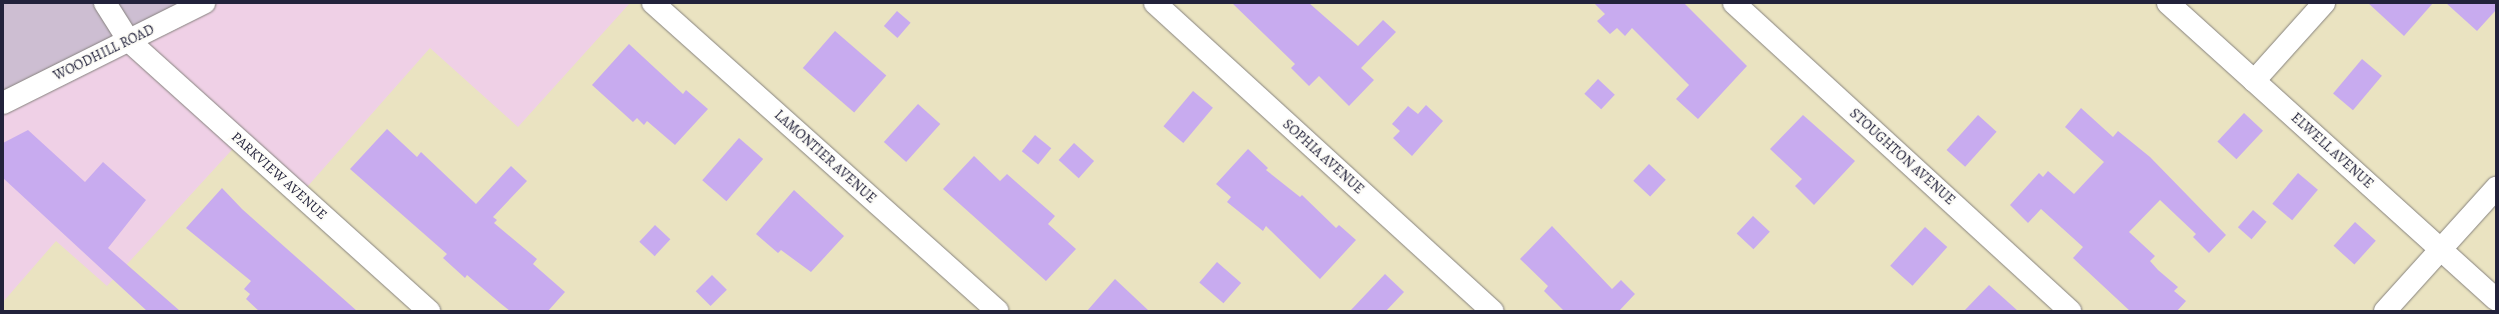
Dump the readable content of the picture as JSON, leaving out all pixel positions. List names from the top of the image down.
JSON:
{
  "streets": {
    "street": [
      "WOODHILL ROAD",
      "ELWELL AVENUE",
      "LAMONTIER AVENUE",
      "SOPHIA AVENUE",
      "STOUGHTON AVENUE",
      "PARKVIEW AVENUE"
    ]
  },
  "crossings": [
    ["WOODHILL ROAD", "PARKVIEW AVENUE"]
  ]
}
